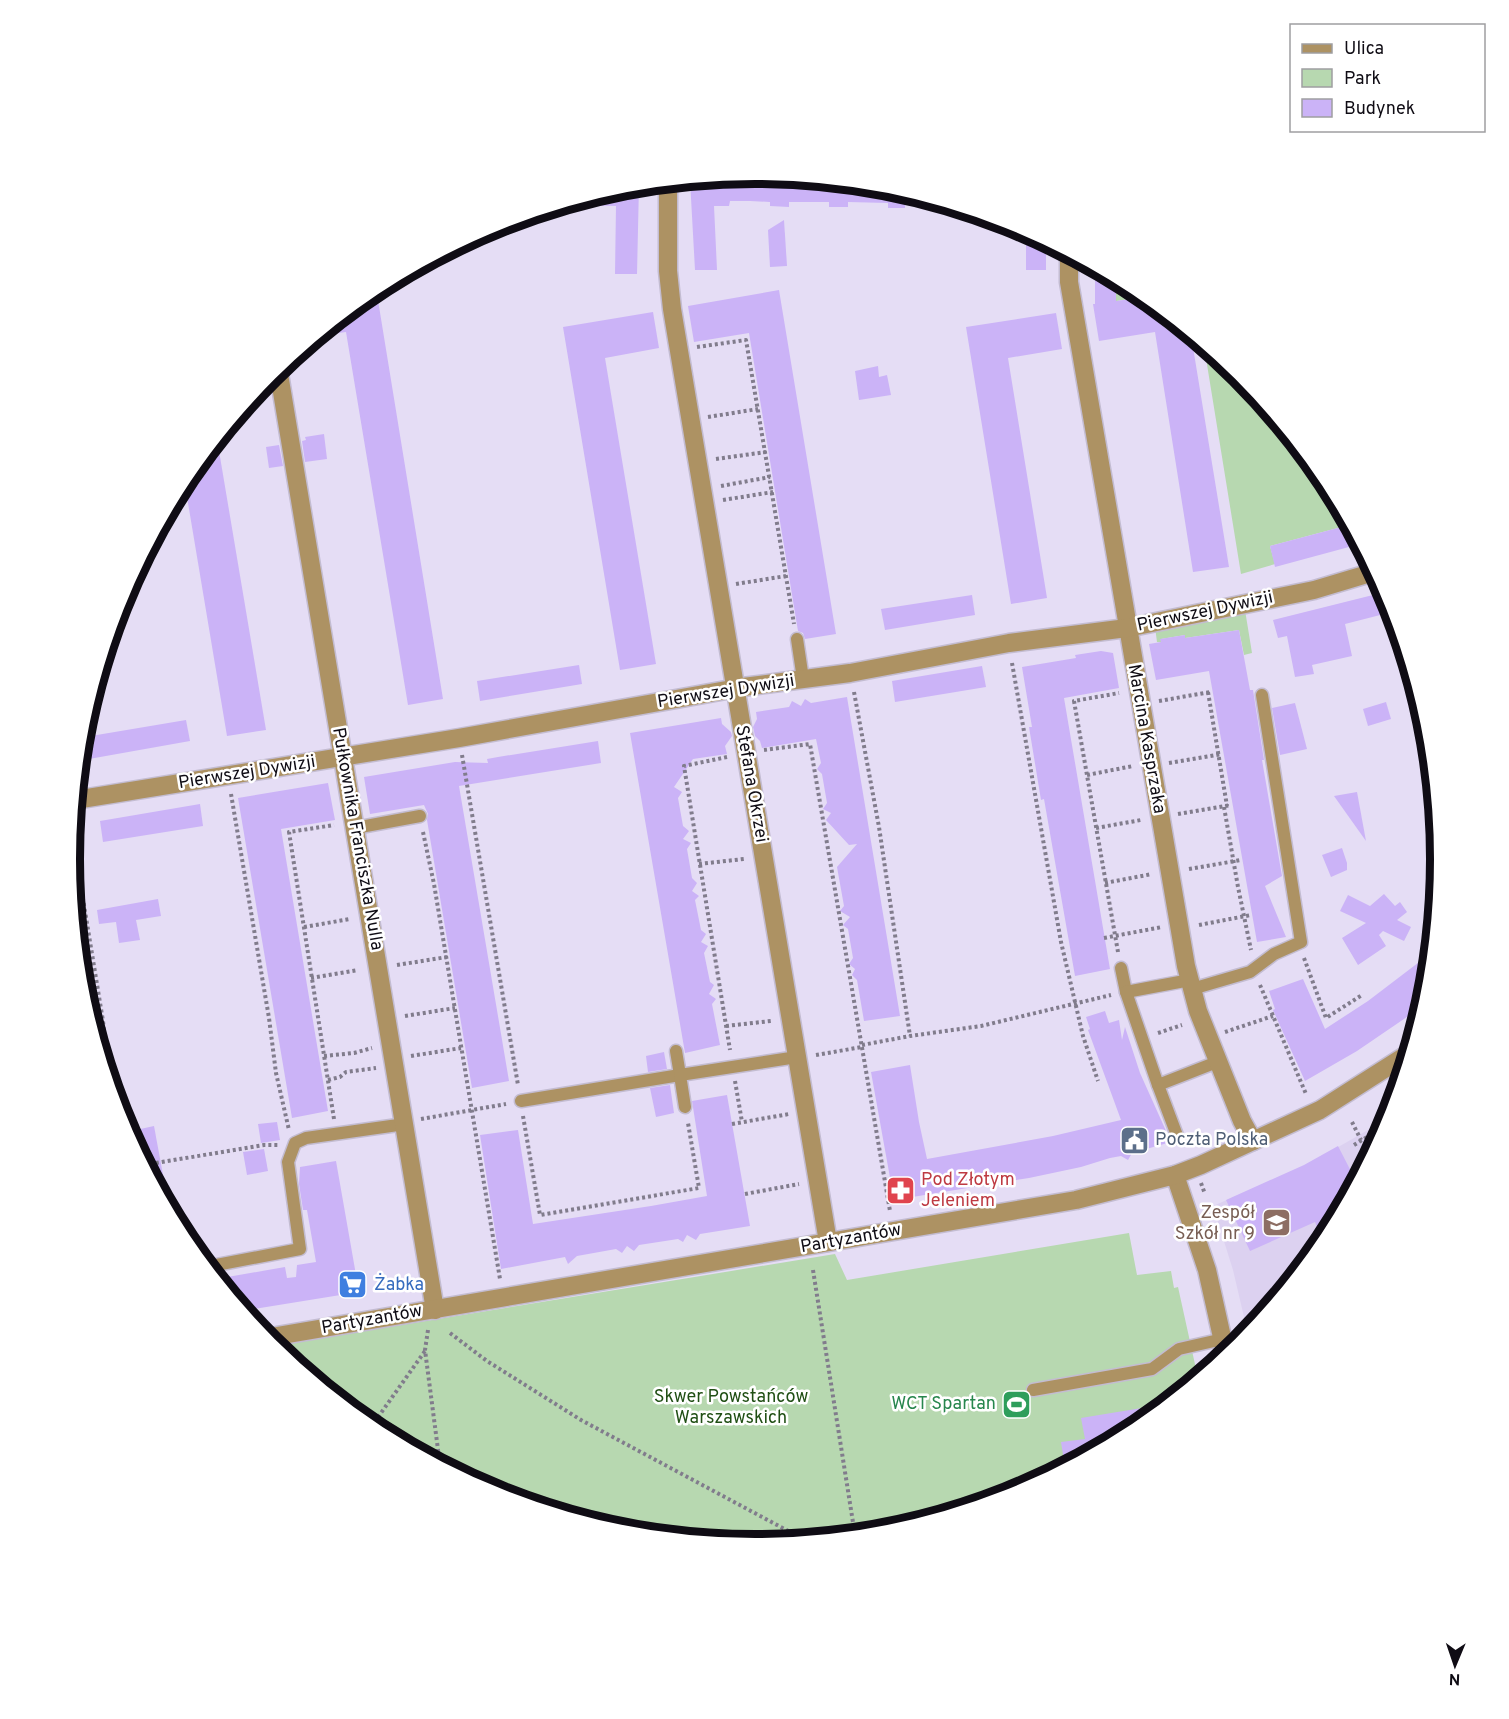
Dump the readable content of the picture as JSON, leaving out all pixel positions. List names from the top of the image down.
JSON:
{
  "streets": {
    "street": [
      "Pierwszej Dywizji",
      "Marcina Kasprzaka",
      "Stefana Okrzei",
      "Pułkownika Franciszka Nulla",
      "Partyzantów"
    ]
  },
  "crossings": [
    ["Pierwszej Dywizji", "Marcina Kasprzaka"],
    ["Pierwszej Dywizji", "Stefana Okrzei"],
    ["Pierwszej Dywizji", "Pułkownika Franciszka Nulla"],
    ["Marcina Kasprzaka", "Partyzantów"],
    ["Stefana Okrzei", "Partyzantów"],
    ["Pułkownika Franciszka Nulla", "Partyzantów"]
  ],
  "parks": ["Skwer Powstańców Warszawskich"],
  "places": {
    "public building": ["Poczta Polska"],
    "pharmacy": ["Pod Złotym Jeleniem"],
    "school or university": ["Zespół Szkół nr 9"],
    "supermarket": ["Żabka"],
    "sports": ["WCT Spartan"]
  },
  "legend": ["Ulica", "Park", "Budynek"],
  "north": "bottom"
}
